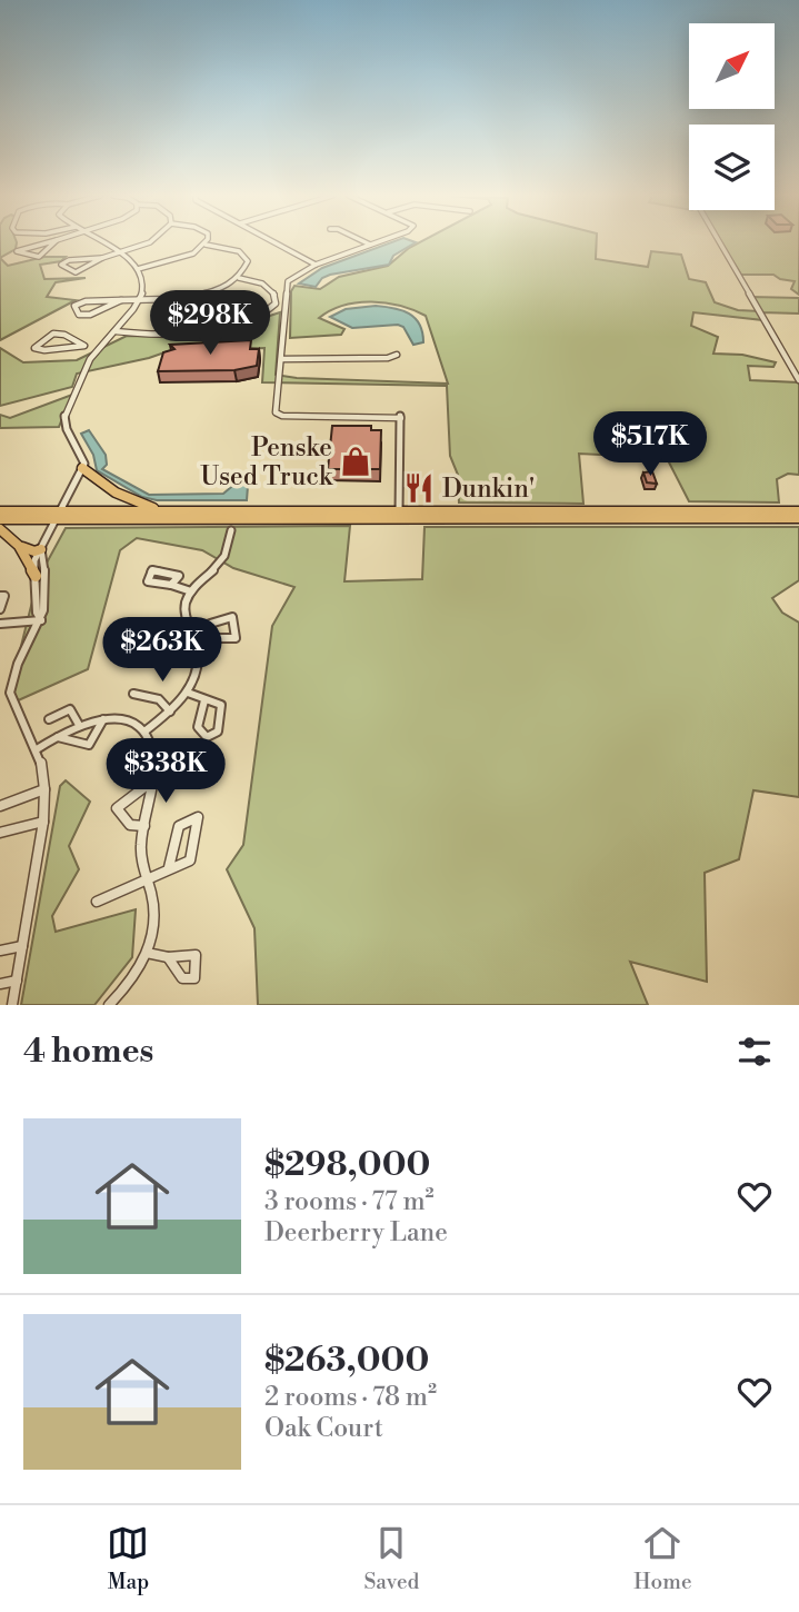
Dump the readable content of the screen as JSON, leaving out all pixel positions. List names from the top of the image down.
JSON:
{
  "places": {
    "shop": ["Penske Used Truck"],
    "restaurant": ["Dunkin'"]
  },
  "north": "top right",
  "page": {
    "price": [
      "$298K",
      "$517K",
      "$263K",
      "$338K"
    ],
    "heading": "4 homes",
    "list": [
      {
        "name": "$298,000",
        "note": "3 rooms · 77 m² · Deerberry Lane"
      },
      {
        "name": "$263,000",
        "note": "2 rooms · 78 m² · Oak Court"
      }
    ],
    "tabs": ["Map", "Saved", "Home"]
  }
}
